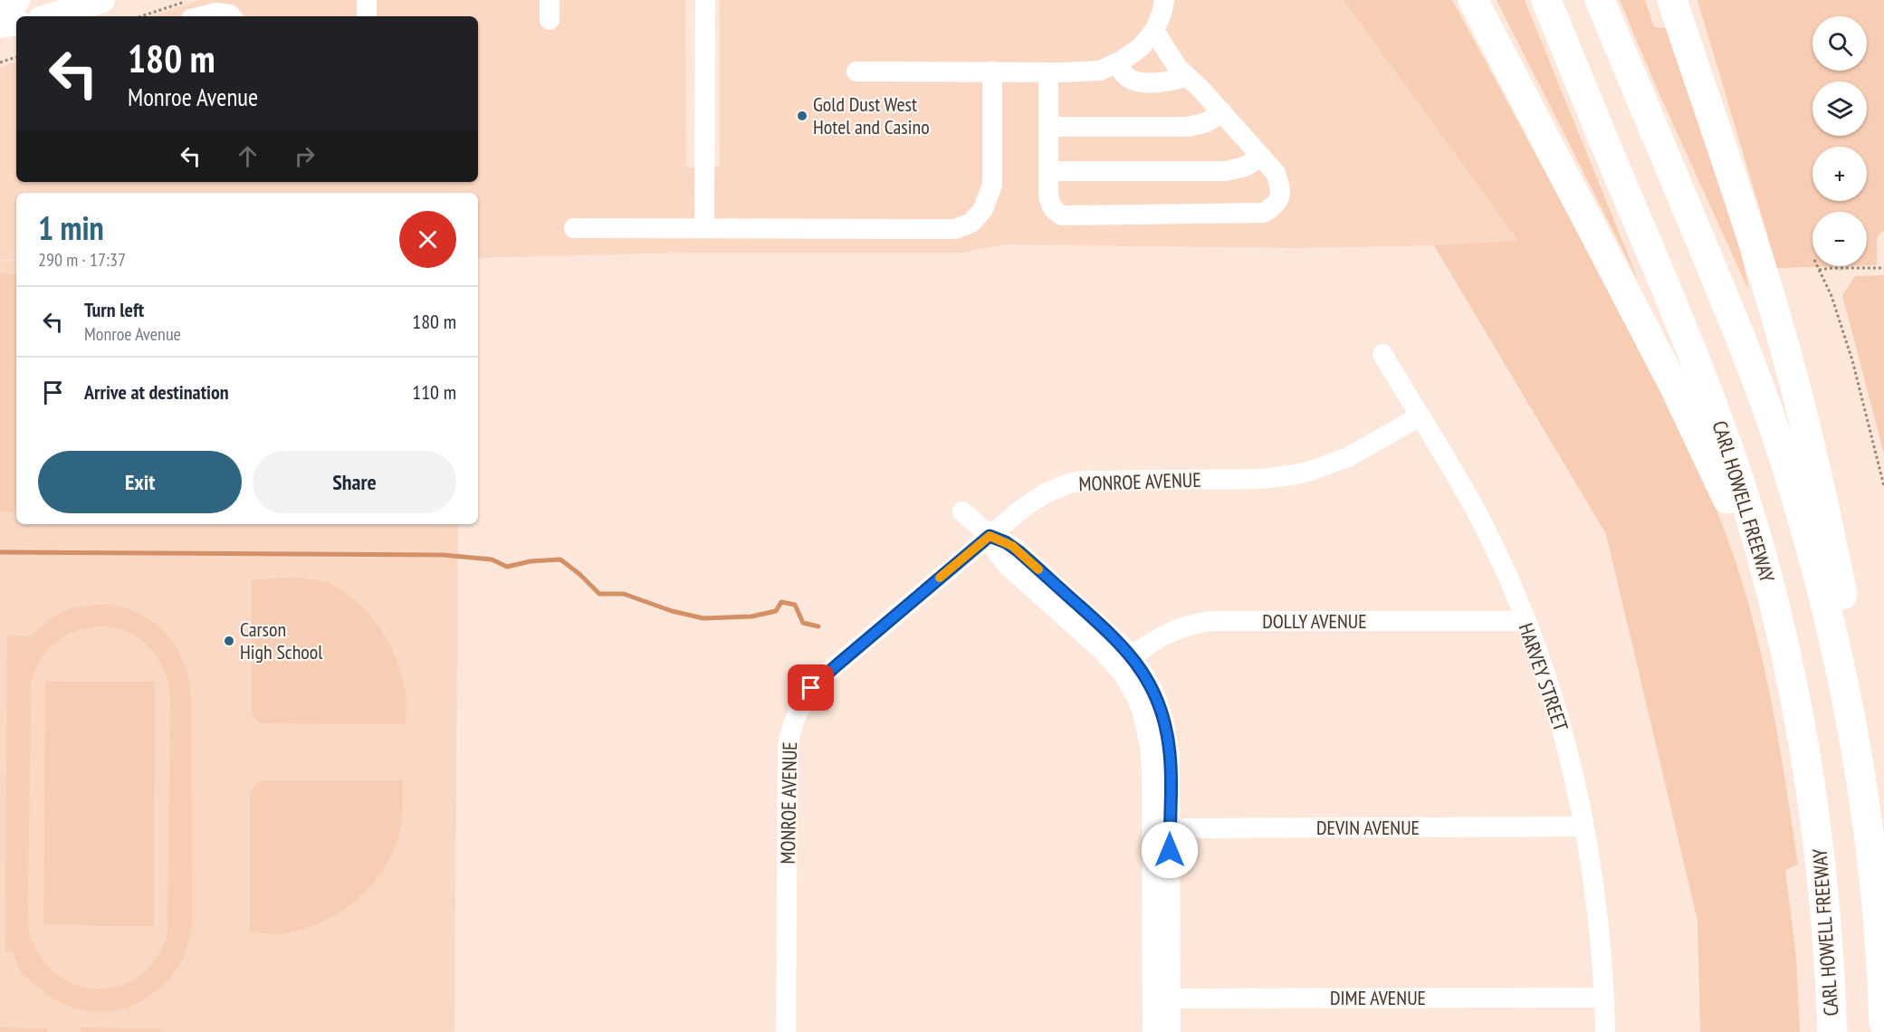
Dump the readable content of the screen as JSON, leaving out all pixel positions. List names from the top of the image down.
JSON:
{
  "streets": {
    "highway": ["CARL HOWELL FREEWAY"],
    "street": [
      "MONROE AVENUE",
      "DOLLY AVENUE",
      "HARVEY STREET",
      "DEVIN AVENUE",
      "DIME AVENUE"
    ]
  },
  "crossings": [
    ["MONROE AVENUE", "HARVEY STREET"],
    ["DOLLY AVENUE", "HARVEY STREET"],
    ["HARVEY STREET", "DEVIN AVENUE"],
    ["HARVEY STREET", "DIME AVENUE"]
  ],
  "places": ["Gold Dust West Hotel and Casino", "Carson High School"],
  "page": {
    "map_buttons": ["+", "−"],
    "turn": ["180 m", "Monroe Avenue"],
    "heading": ["1 min", "290 m · 17:37"],
    "list": [
      {
        "name": "Turn left",
        "note": "Monroe Avenue",
        "value": "180 m"
      },
      {
        "name": "Arrive at destination",
        "value": "110 m"
      }
    ],
    "buttons": ["Exit", "Share"]
  }
}
